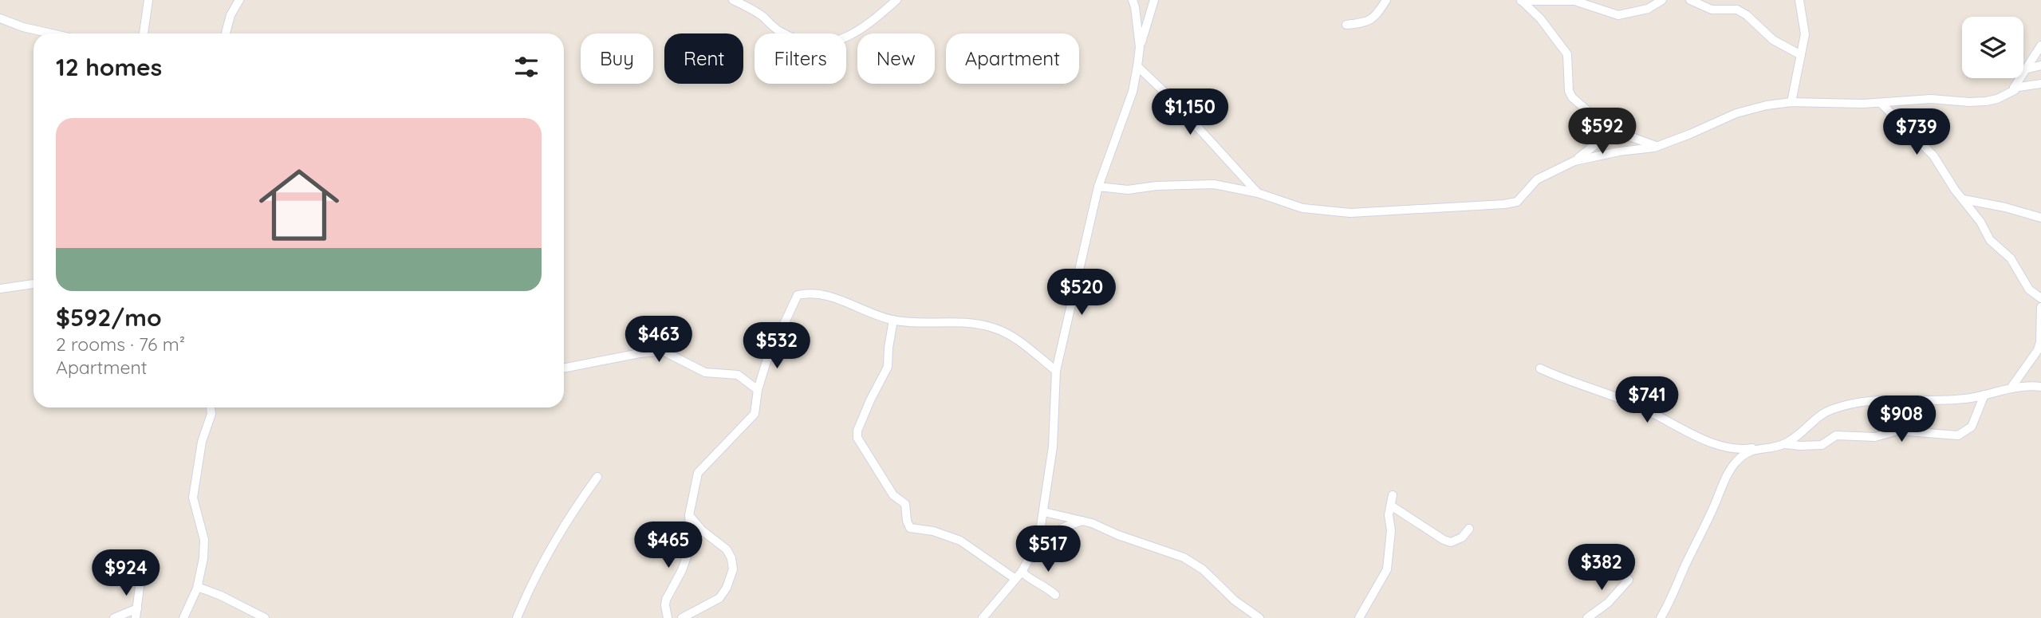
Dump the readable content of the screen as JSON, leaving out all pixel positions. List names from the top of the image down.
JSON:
{
  "page": {
    "chip": [
      "Buy",
      "Rent",
      "Filters",
      "New",
      "Apartment"
    ],
    "heading": "12 homes",
    "price": [
      "$1,150",
      "$592",
      "$739",
      "$520",
      "$463",
      "$532",
      "$741",
      "$908",
      "$465",
      "$517",
      "$382",
      "$924"
    ],
    "list": [
      {
        "name": "$592/mo",
        "note": "2 rooms · 76 m² · Apartment"
      }
    ]
  }
}
